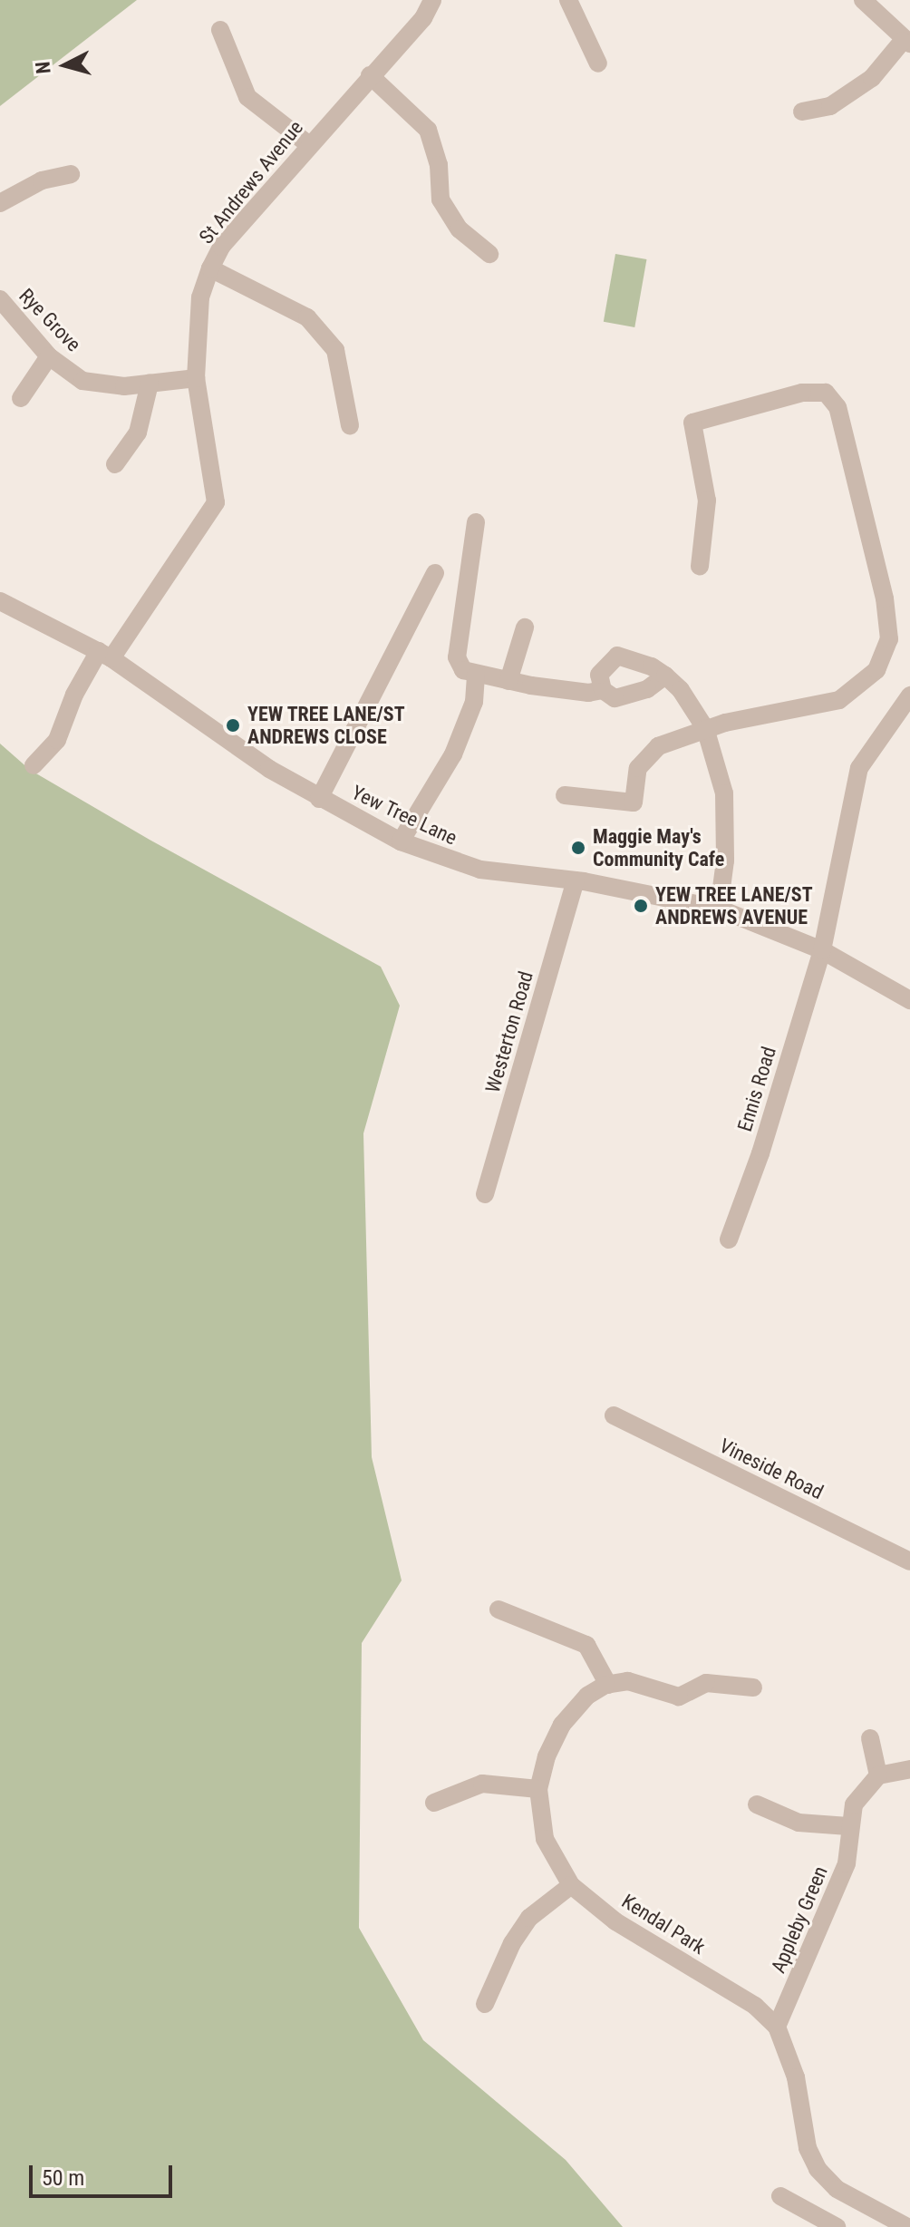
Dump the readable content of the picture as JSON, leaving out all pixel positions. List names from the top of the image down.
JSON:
{
  "streets": {
    "street": [
      "St Andrews Avenue",
      "Rye Grove",
      "Yew Tree Lane",
      "Westerton Road",
      "Ennis Road",
      "Vineside Road",
      "Appleby Green",
      "Kendal Park"
    ]
  },
  "crossings": [
    ["St Andrews Avenue", "Rye Grove"],
    ["St Andrews Avenue", "Yew Tree Lane"],
    ["Yew Tree Lane", "Westerton Road"],
    ["Yew Tree Lane", "Ennis Road"],
    ["Appleby Green", "Kendal Park"]
  ],
  "places": ["YEW TREE LANE/ST ANDREWS CLOSE", "Maggie May's Community Cafe", "YEW TREE LANE/ST ANDREWS AVENUE"],
  "scale_bar": "50 m",
  "north": "left"
}
